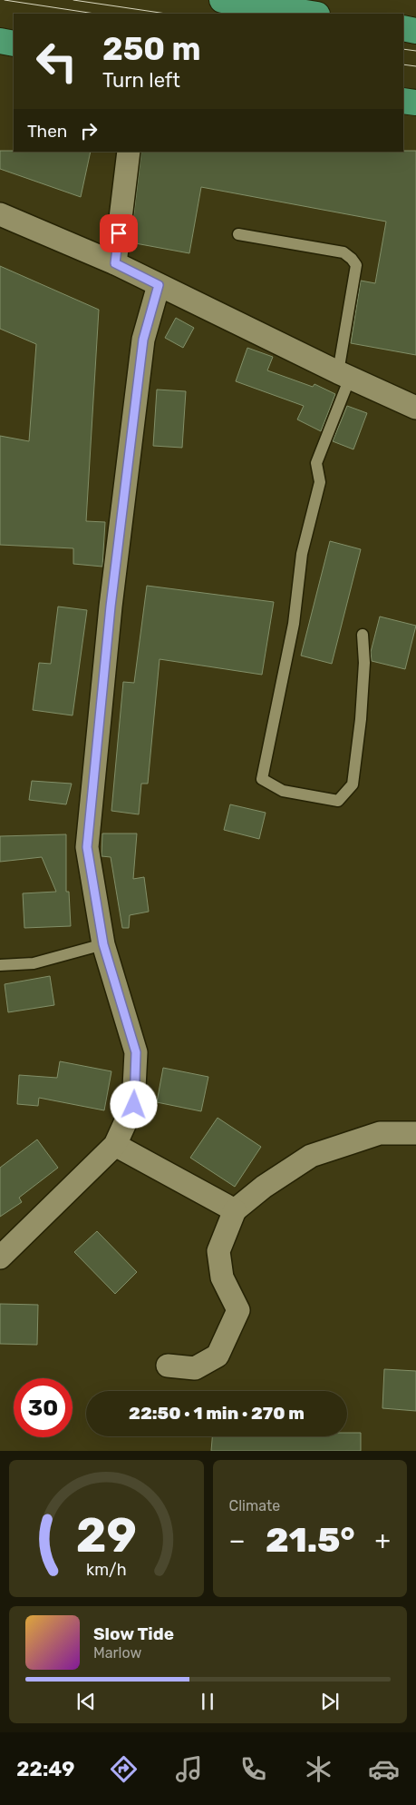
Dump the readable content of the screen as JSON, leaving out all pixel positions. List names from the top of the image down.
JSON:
{
  "page": {
    "turn": ["250 m", "Turn left"],
    "then": "Then",
    "limit": "30",
    "trip": "22:50 · 1 min · 270 m",
    "tile": "Climate",
    "heat": ["−", "21.5°", "+"],
    "song": ["Slow Tide", "Marlow"],
    "tabs": "22:49",
    "gauge": ["29", "km/h"]
  }
}
